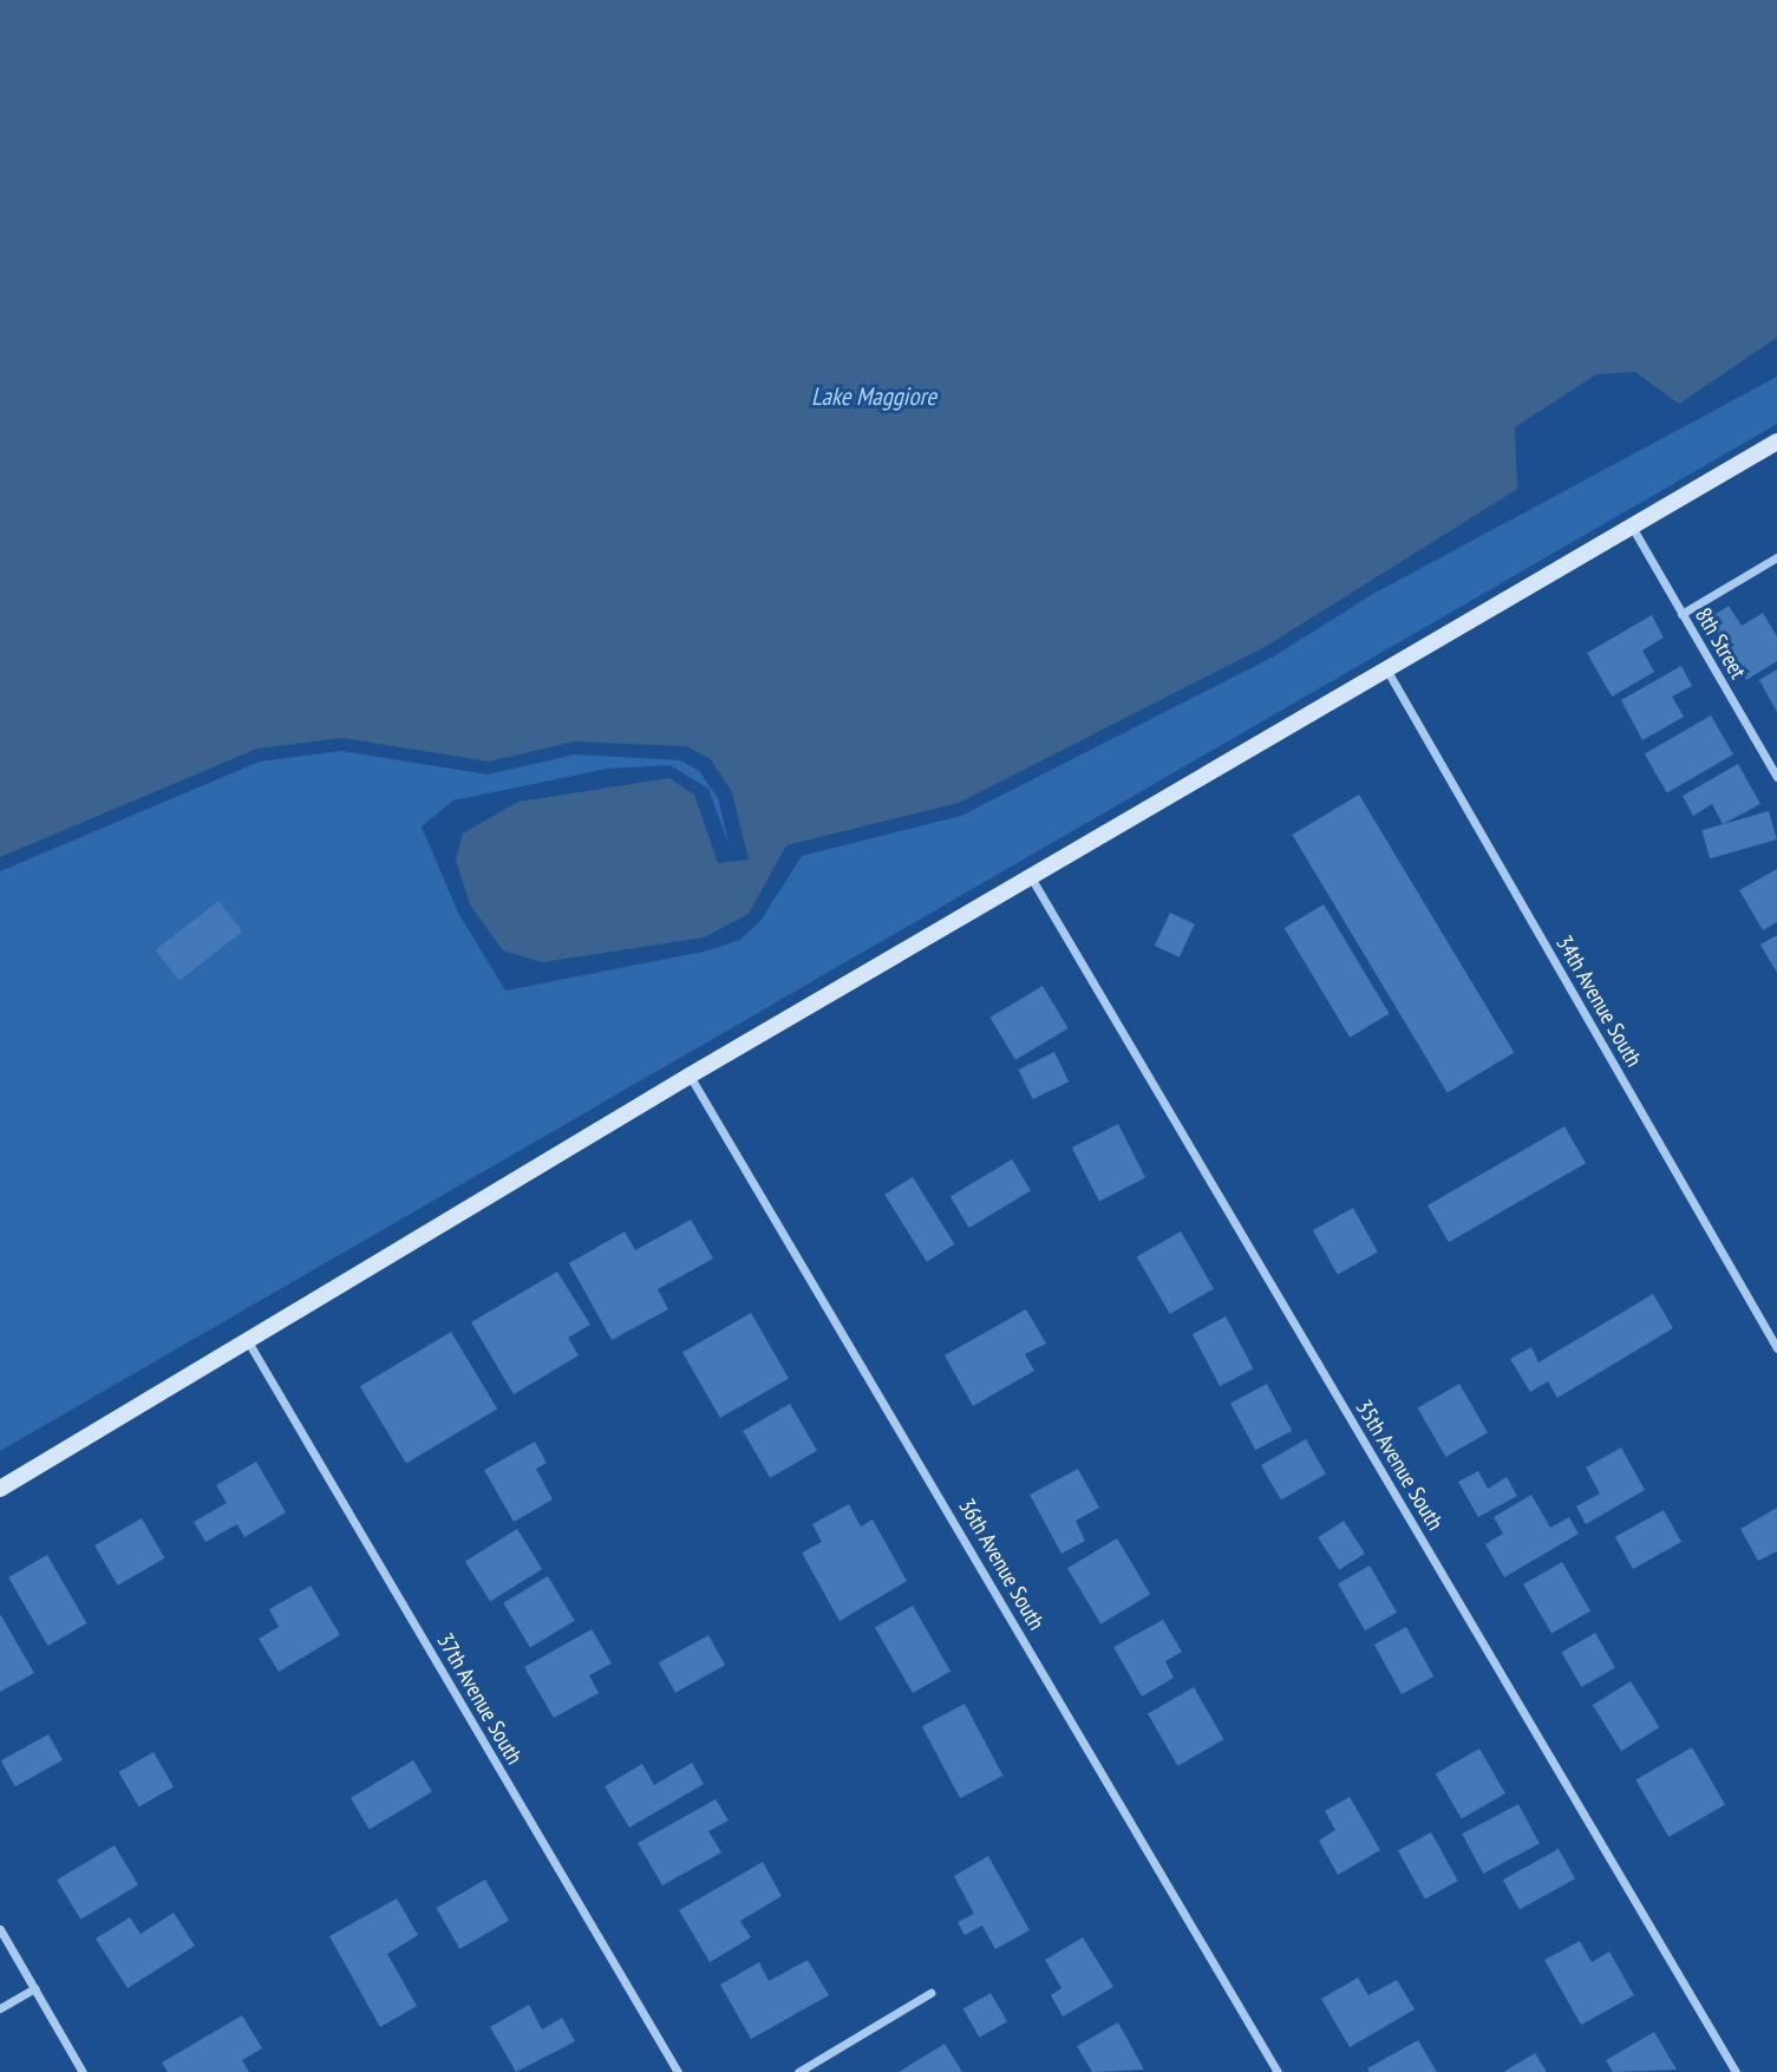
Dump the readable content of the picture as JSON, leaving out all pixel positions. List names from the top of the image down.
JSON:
{
  "streets": {
    "street": [
      "8th Street",
      "34th Avenue South",
      "35th Avenue South",
      "36th Avenue South",
      "37th Avenue South"
    ]
  },
  "water": ["Lake Maggiore"]
}
